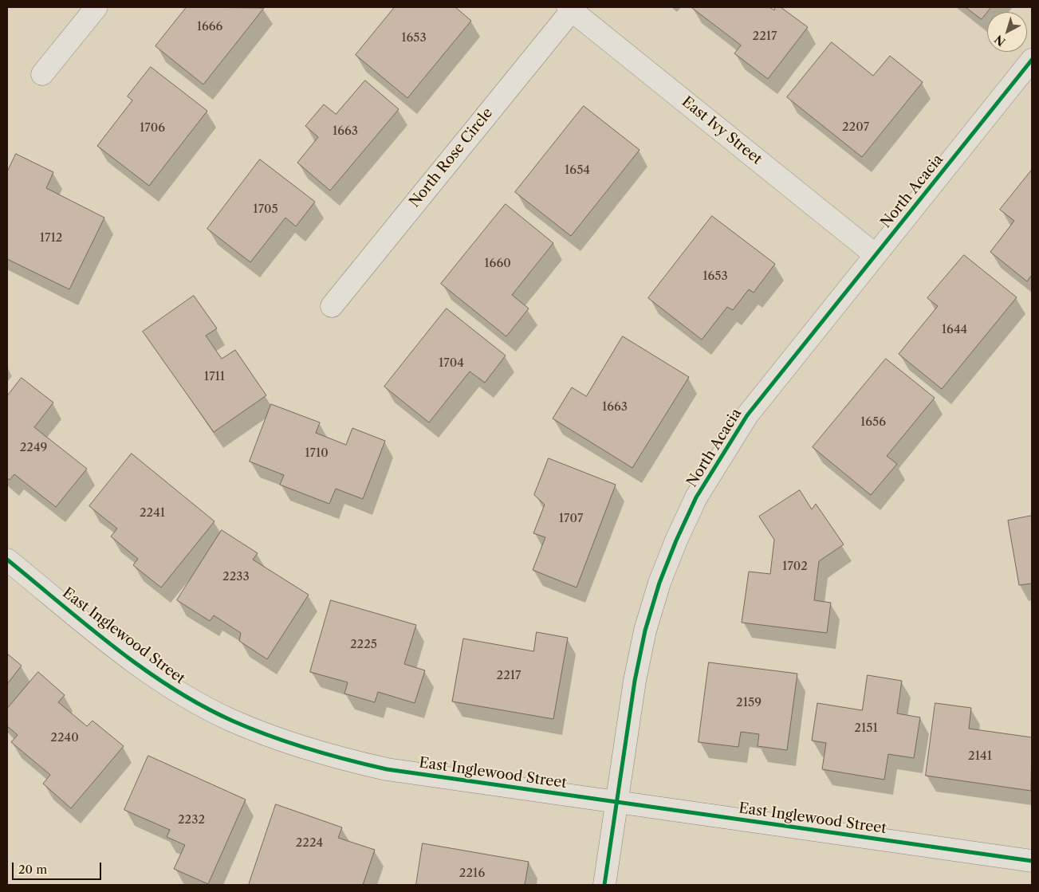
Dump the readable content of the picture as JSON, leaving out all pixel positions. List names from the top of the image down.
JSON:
{
  "streets": {
    "street": [
      "East Ivy Street",
      "North Rose Circle",
      "North Acacia",
      "East Inglewood Street"
    ]
  },
  "crossings": [
    ["East Ivy Street", "North Rose Circle"],
    ["East Ivy Street", "North Acacia"],
    ["North Acacia", "East Inglewood Street"]
  ],
  "house_numbers": [
    "1666",
    "2217",
    "1653",
    "2207",
    "1706",
    "1663",
    "1654",
    "1705",
    "1712",
    "1660",
    "1653",
    "1644",
    "1704",
    "1711",
    "1663",
    "1656",
    "2249",
    "1710",
    "2241",
    "1707",
    "1702",
    "2233",
    "2225",
    "2217",
    "2159",
    "2151",
    "2240",
    "2141",
    "2232",
    "2224",
    "2216"
  ],
  "scale_bar": "20 m",
  "north": "bottom left"
}
